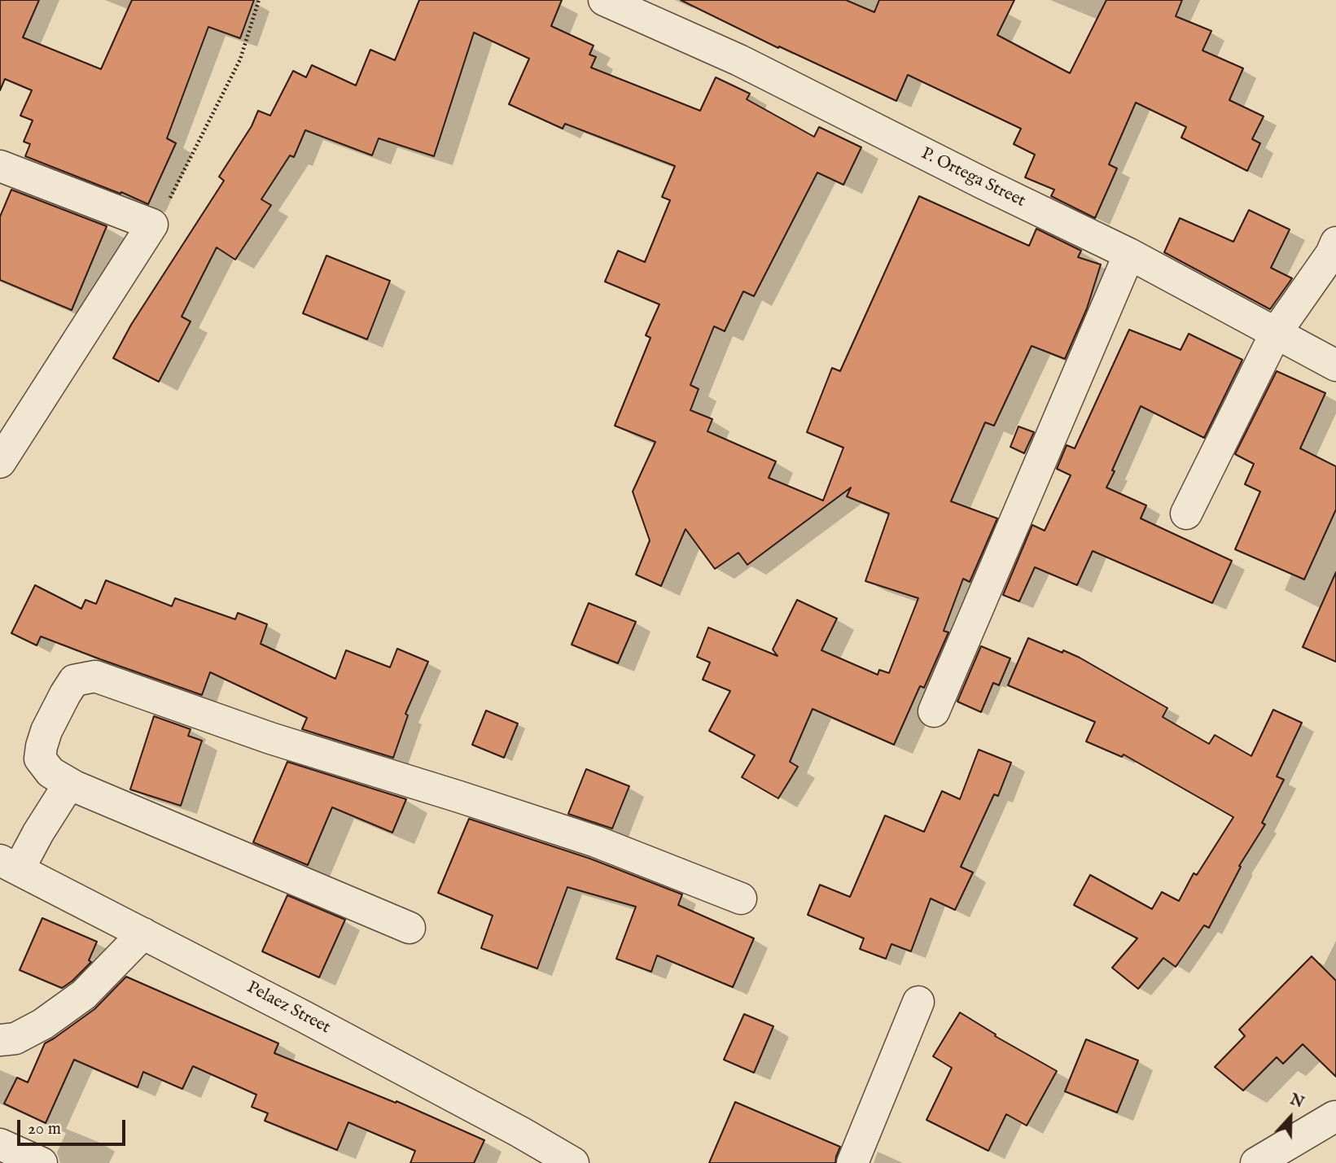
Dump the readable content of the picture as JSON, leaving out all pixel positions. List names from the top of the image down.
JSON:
{
  "streets": {
    "street": ["P. Ortega Street", "Pelaez Street"]
  },
  "scale_bar": "20 m",
  "north": "top"
}
